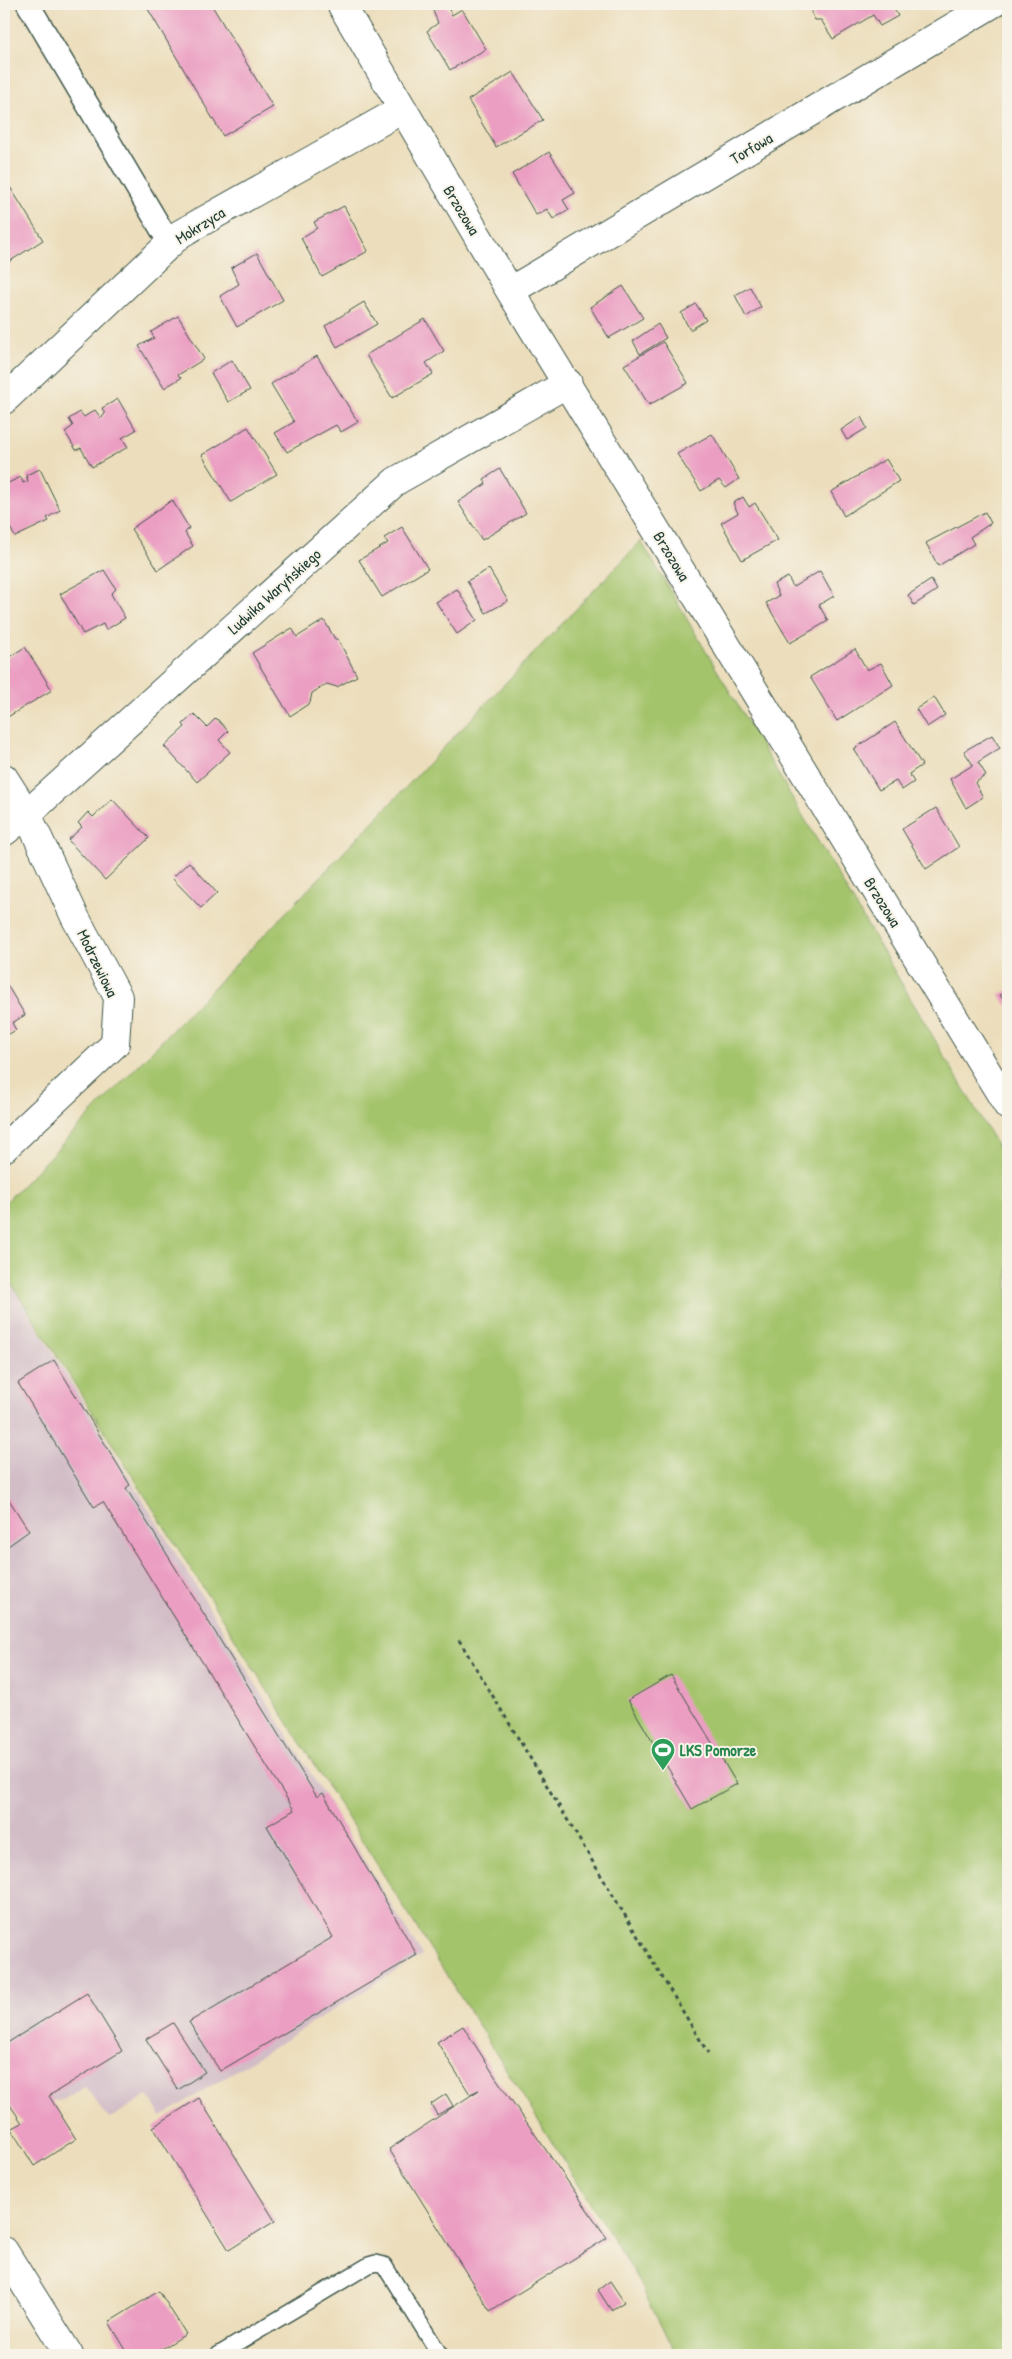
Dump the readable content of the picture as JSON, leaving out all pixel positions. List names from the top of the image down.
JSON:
{
  "streets": {
    "street": [
      "Torfowa",
      "Brzozowa",
      "Mokrzyca",
      "Ludwika Waryńskiego",
      "Modrzewiowa"
    ]
  },
  "crossings": [
    ["Torfowa", "Brzozowa"],
    ["Brzozowa", "Mokrzyca"],
    ["Brzozowa", "Ludwika Waryńskiego"],
    ["Ludwika Waryńskiego", "Modrzewiowa"]
  ],
  "places": {
    "sports": ["LKS Pomorze"]
  }
}
